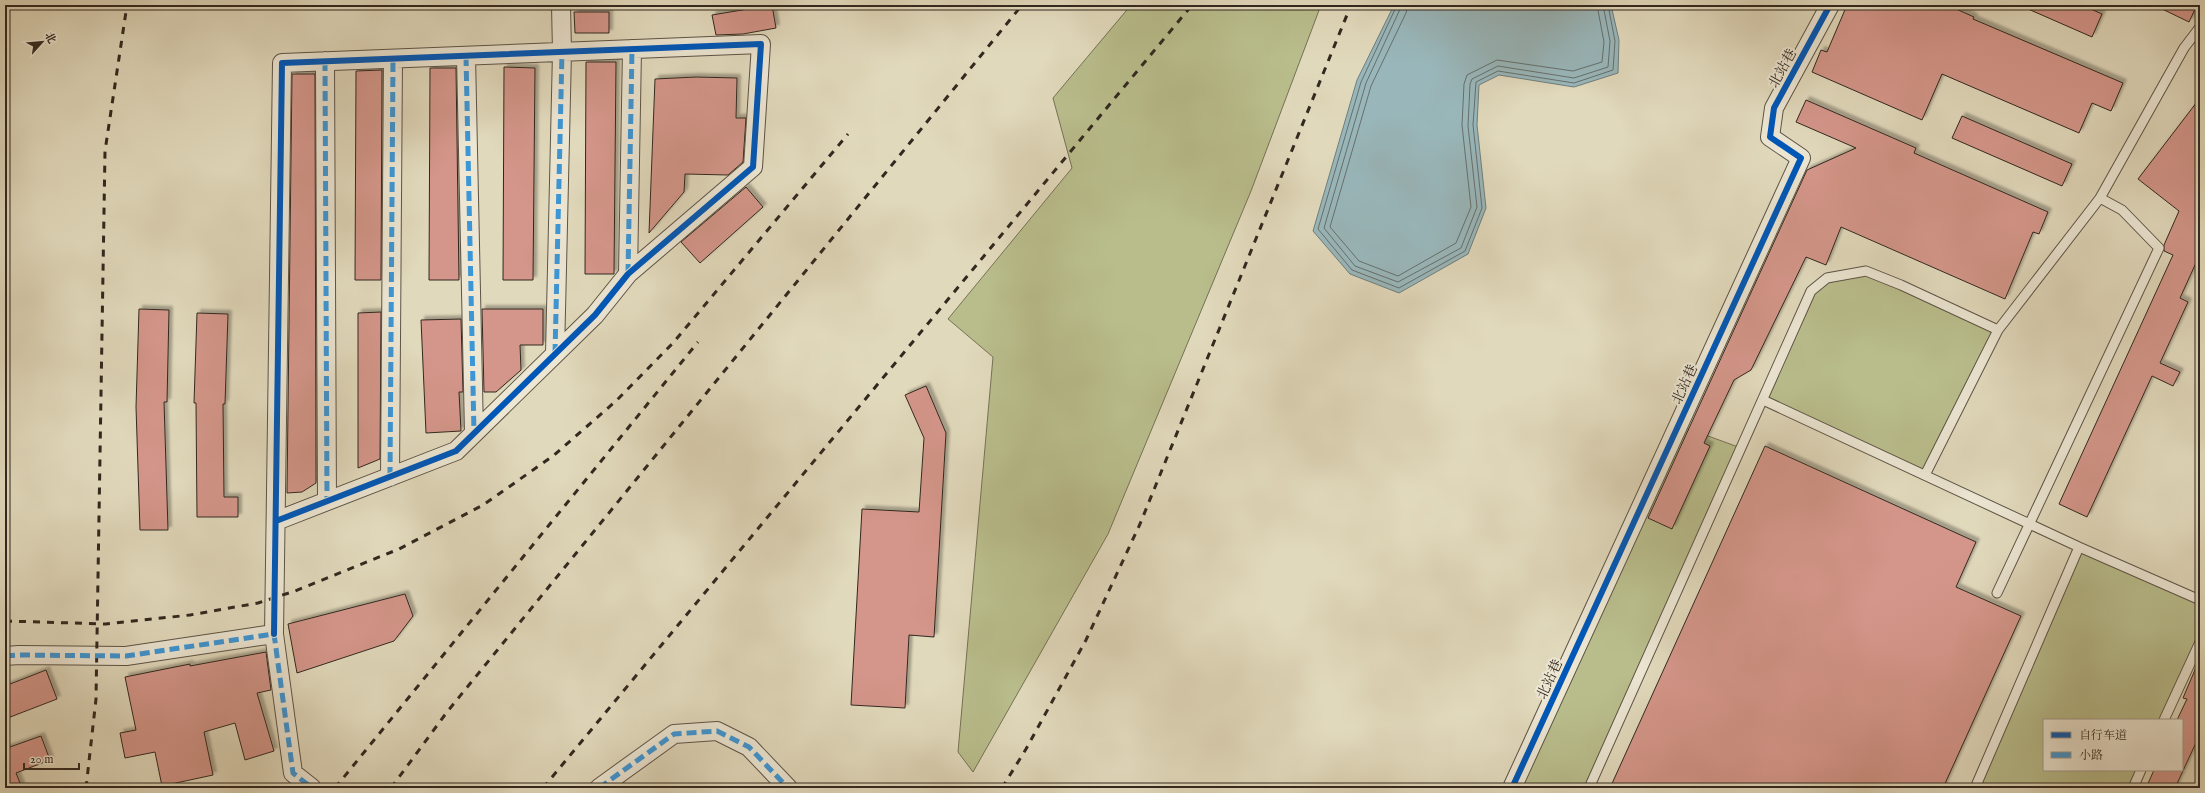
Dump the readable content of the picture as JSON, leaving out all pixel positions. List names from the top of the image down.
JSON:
{
  "streets": {
    "street": ["北站巷"]
  },
  "legend": ["自行车道", "小路"],
  "scale_bar": "20 m",
  "north": "top right"
}
